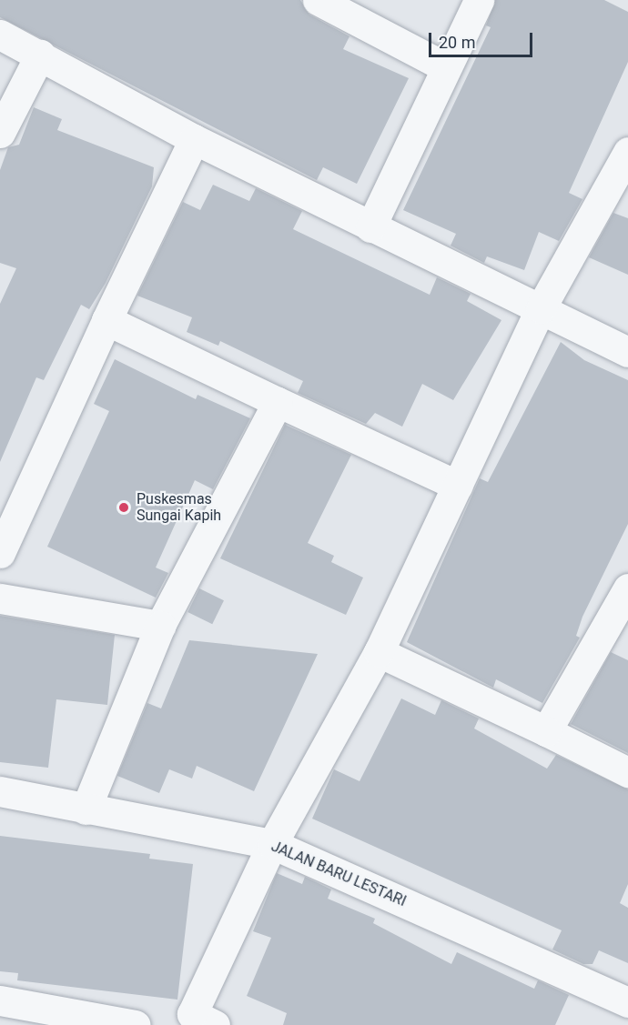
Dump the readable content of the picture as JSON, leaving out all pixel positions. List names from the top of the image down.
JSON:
{
  "streets": {
    "street": ["JALAN BARU LESTARI"]
  },
  "places": ["Puskesmas Sungai Kapih"],
  "scale_bar": "20 m"
}
